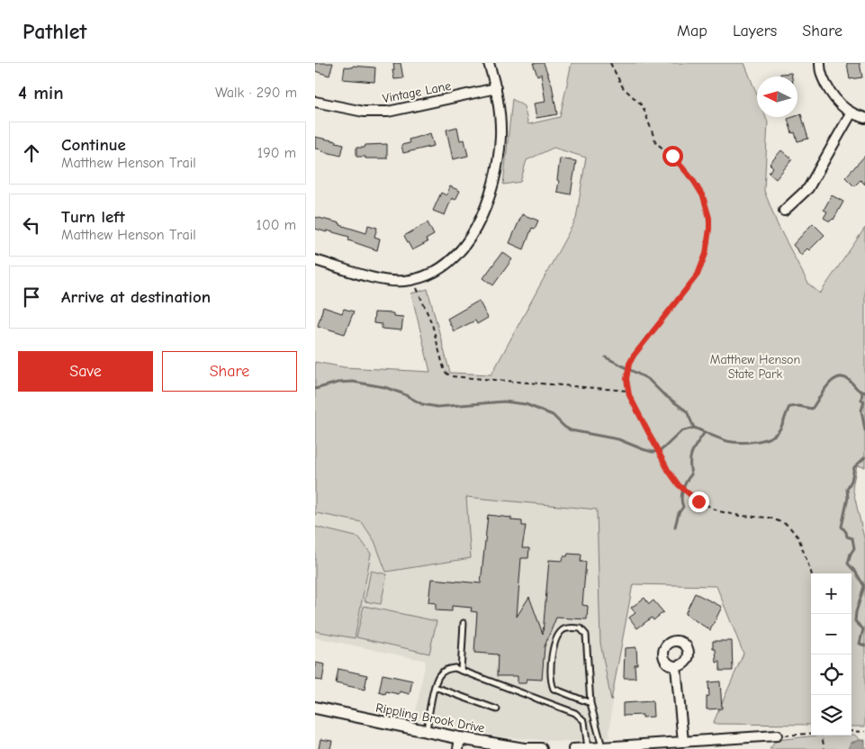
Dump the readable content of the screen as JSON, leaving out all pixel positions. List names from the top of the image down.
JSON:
{
  "streets": {
    "street": ["Vintage Lane", "Rippling Brook Drive"]
  },
  "parks": ["Matthew Henson State Park"],
  "north": "left",
  "page": {
    "header": "Pathlet",
    "nav": ["Map", "Layers", "Share"],
    "heading": ["4 min", "Walk · 290 m"],
    "list": [
      ["Continue", "Matthew Henson Trail", "190 m"],
      ["Turn left", "Matthew Henson Trail", "100 m"],
      "Arrive at destination"
    ],
    "buttons": ["Save", "Share"],
    "map_buttons": ["+", "−"]
  }
}
